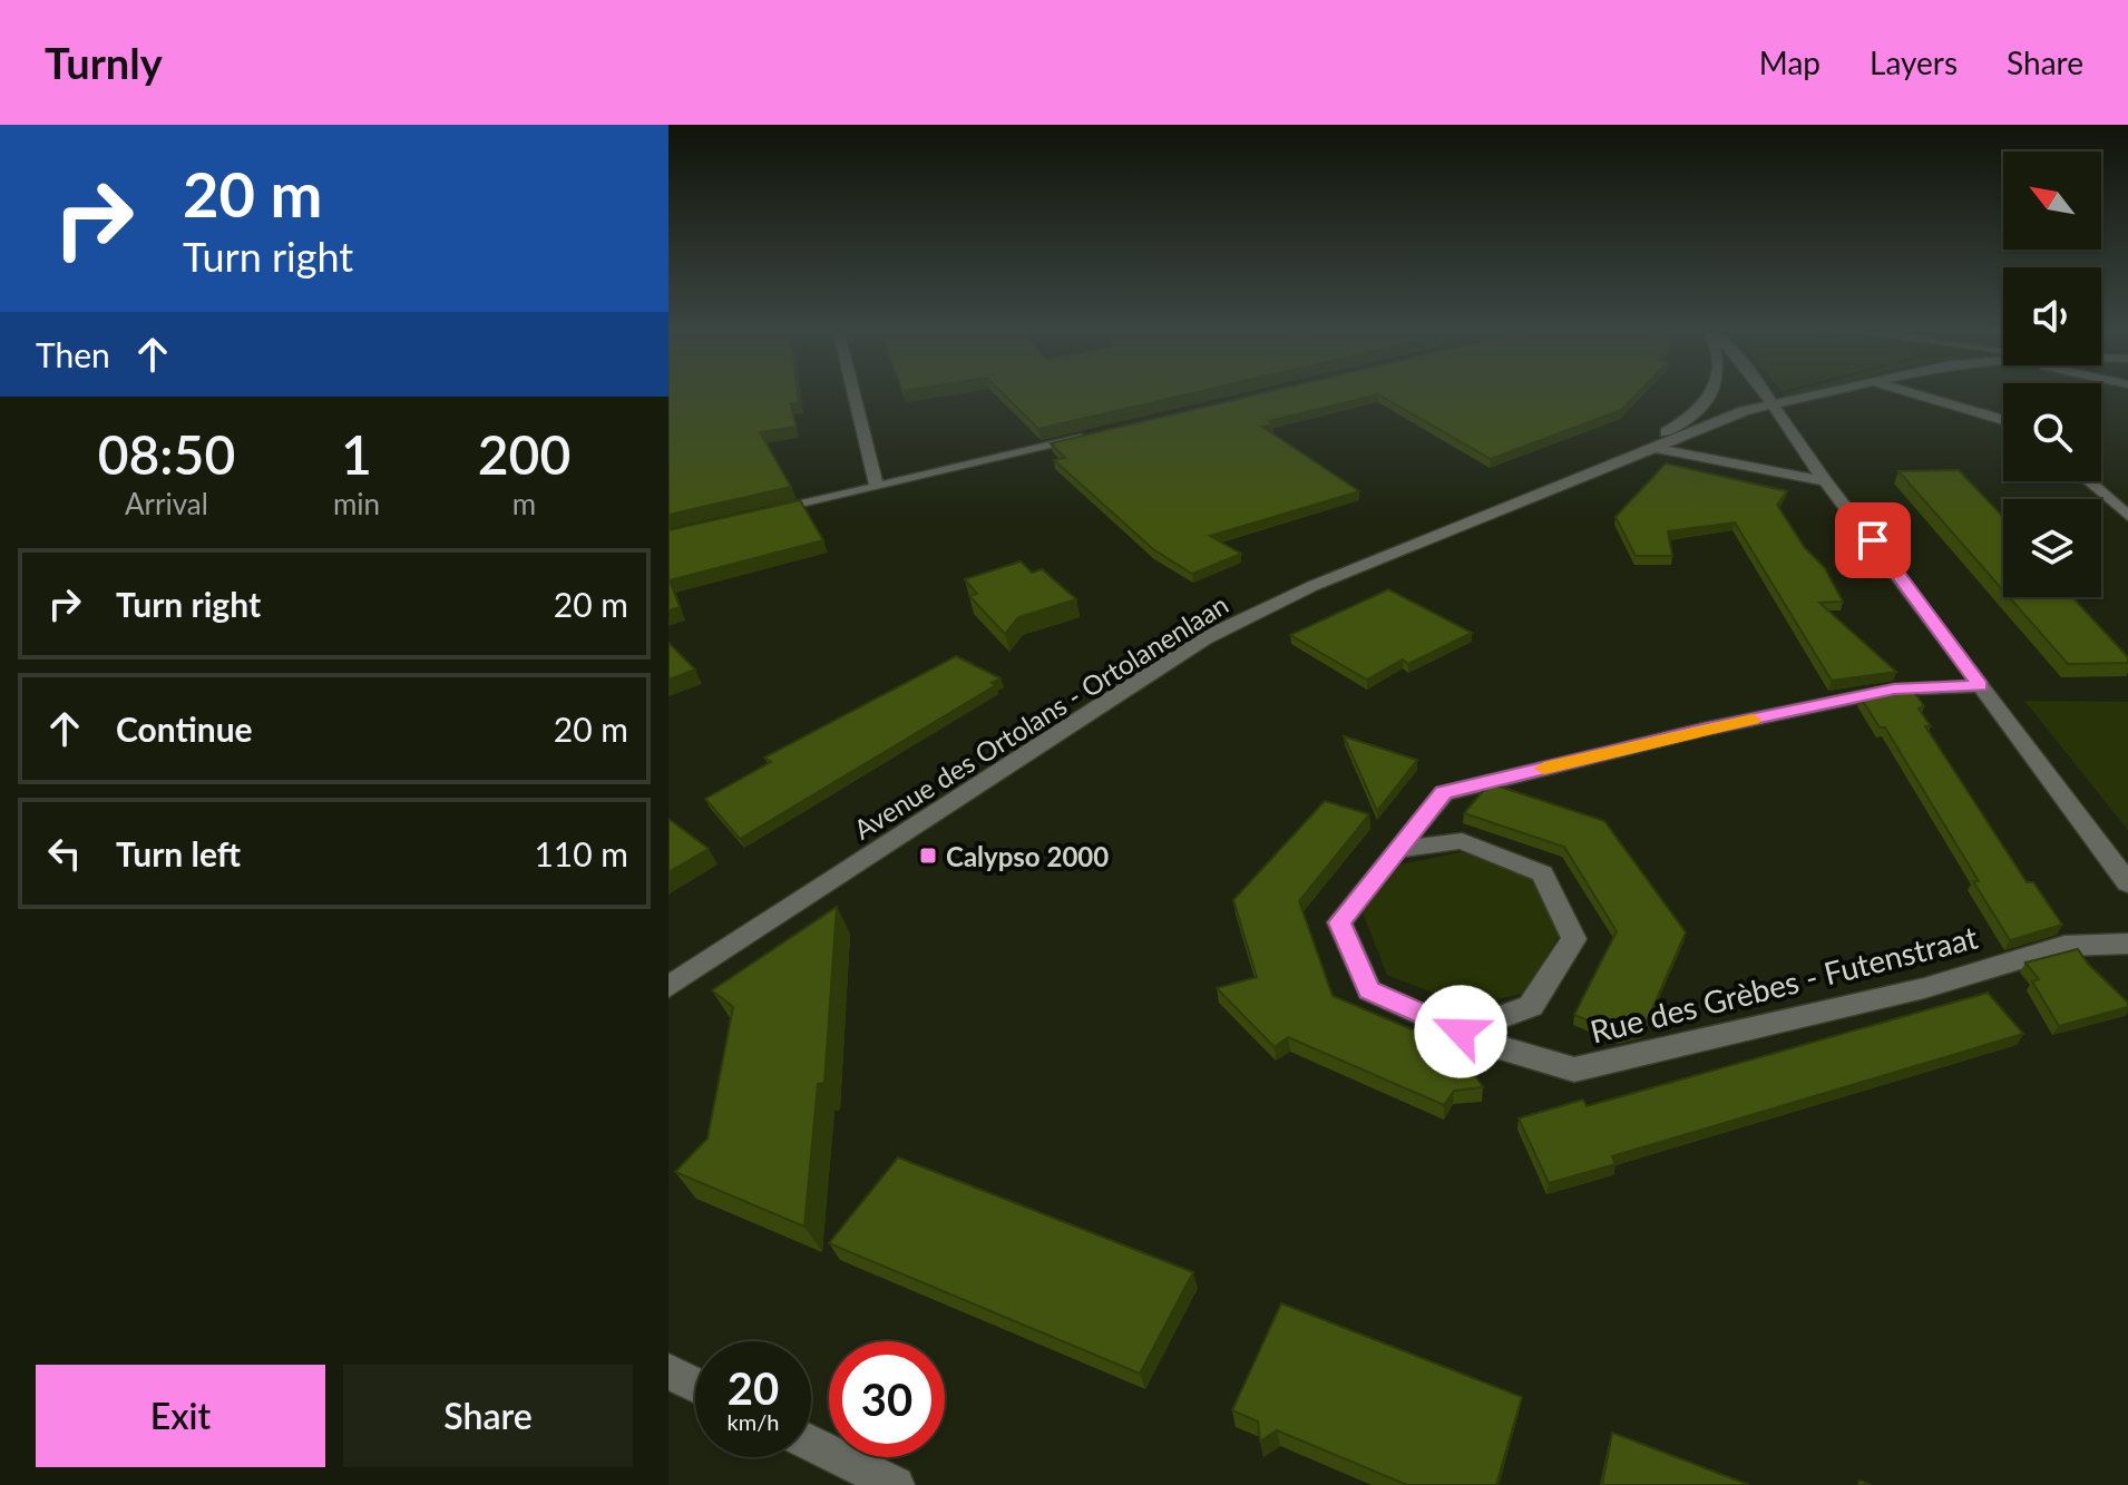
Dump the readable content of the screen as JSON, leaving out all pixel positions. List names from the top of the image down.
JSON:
{
  "streets": {
    "street": ["Avenue des Ortolans - Ortolanenlaan", "Rue des Grèbes - Futenstraat"]
  },
  "places": {
    "transit": ["Calypso 2000"]
  },
  "north": "top left",
  "page": {
    "header": "Turnly",
    "nav": ["Map", "Layers", "Share"],
    "turn": ["20 m", "Turn right"],
    "then": "Then",
    "eta": [
      "08:50",
      "Arrival",
      "1",
      "min",
      "200",
      "m"
    ],
    "list": [
      {
        "name": "Turn right",
        "value": "20 m"
      },
      {
        "name": "Continue",
        "value": "20 m"
      },
      {
        "name": "Turn left",
        "value": "110 m"
      }
    ],
    "speed": "20 km/h",
    "limit": "30",
    "buttons": ["Exit", "Share"]
  }
}
